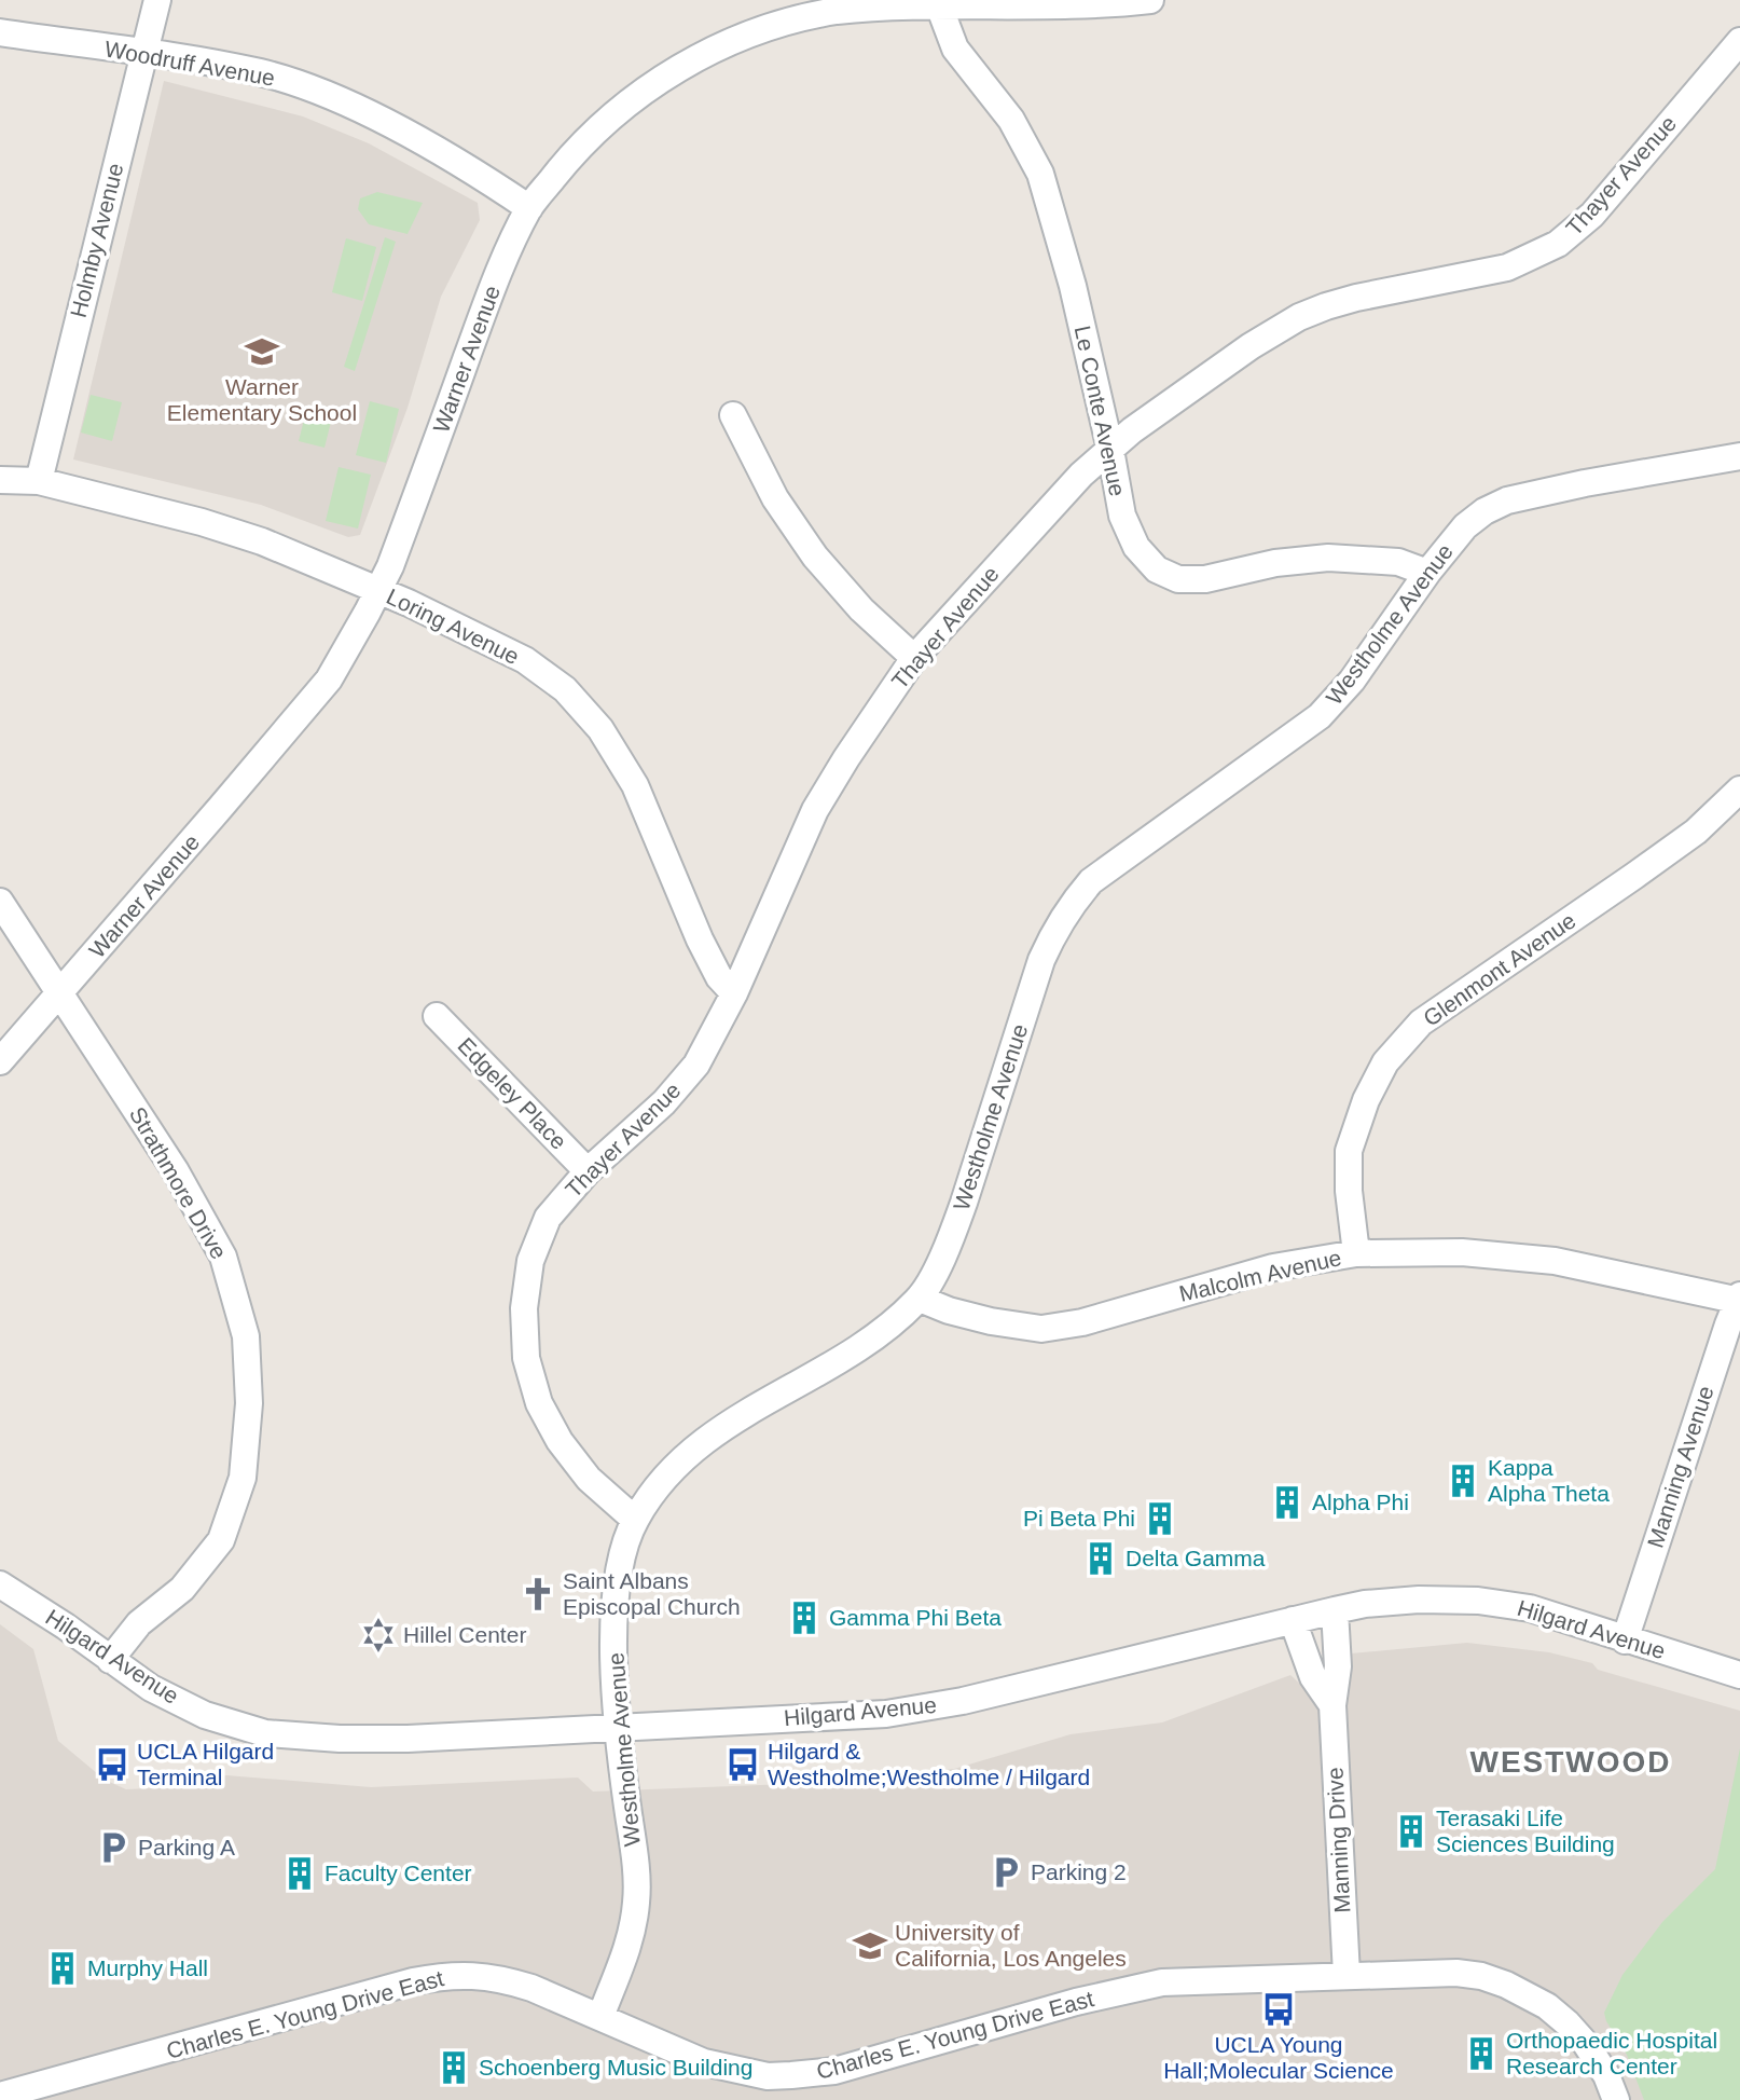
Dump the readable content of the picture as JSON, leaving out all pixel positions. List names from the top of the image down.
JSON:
{
  "streets": {
    "street": [
      "Woodruff Avenue",
      "Thayer Avenue",
      "Holmby Avenue",
      "Warner Avenue",
      "Le Conte Avenue",
      "Westholme Avenue",
      "Loring Avenue",
      "Glenmont Avenue",
      "Edgeley Place",
      "Strathmore Drive",
      "Malcolm Avenue",
      "Manning Avenue",
      "Hilgard Avenue",
      "Manning Drive",
      "Charles E. Young Drive East"
    ]
  },
  "crossings": [
    ["Woodruff Avenue", "Holmby Avenue"],
    ["Woodruff Avenue", "Warner Avenue"],
    ["Thayer Avenue", "Le Conte Avenue"],
    ["Thayer Avenue", "Westholme Avenue"],
    ["Thayer Avenue", "Loring Avenue"],
    ["Thayer Avenue", "Edgeley Place"],
    ["Holmby Avenue", "Loring Avenue"],
    ["Warner Avenue", "Le Conte Avenue"],
    ["Warner Avenue", "Loring Avenue"],
    ["Warner Avenue", "Strathmore Drive"],
    ["Le Conte Avenue", "Westholme Avenue"],
    ["Westholme Avenue", "Malcolm Avenue"],
    ["Westholme Avenue", "Hilgard Avenue"],
    ["Westholme Avenue", "Charles E. Young Drive East"],
    ["Glenmont Avenue", "Malcolm Avenue"],
    ["Strathmore Drive", "Hilgard Avenue"],
    ["Malcolm Avenue", "Manning Avenue"],
    ["Manning Avenue", "Hilgard Avenue"],
    ["Hilgard Avenue", "Manning Drive"],
    ["Manning Drive", "Charles E. Young Drive East"]
  ],
  "districts": ["WESTWOOD"],
  "places": {
    "school or university": ["Warner Elementary School", "University of California, Los Angeles"],
    "building": [
      "Kappa Alpha Theta",
      "Alpha Phi",
      "Pi Beta Phi",
      "Delta Gamma",
      "Gamma Phi Beta",
      "Terasaki Life Sciences Building",
      "Faculty Center",
      "Murphy Hall",
      "Orthopaedic Hospital Research Center",
      "Schoenberg Music Building"
    ],
    "church": ["Saint Albans Episcopal Church"],
    "synagogue": ["Hillel Center"],
    "bus stop": ["UCLA Hilgard Terminal", "Hilgard & Westholme;Westholme / Hilgard", "UCLA Young Hall;Molecular Science"],
    "parking": ["Parking A", "Parking 2"]
  }
}
